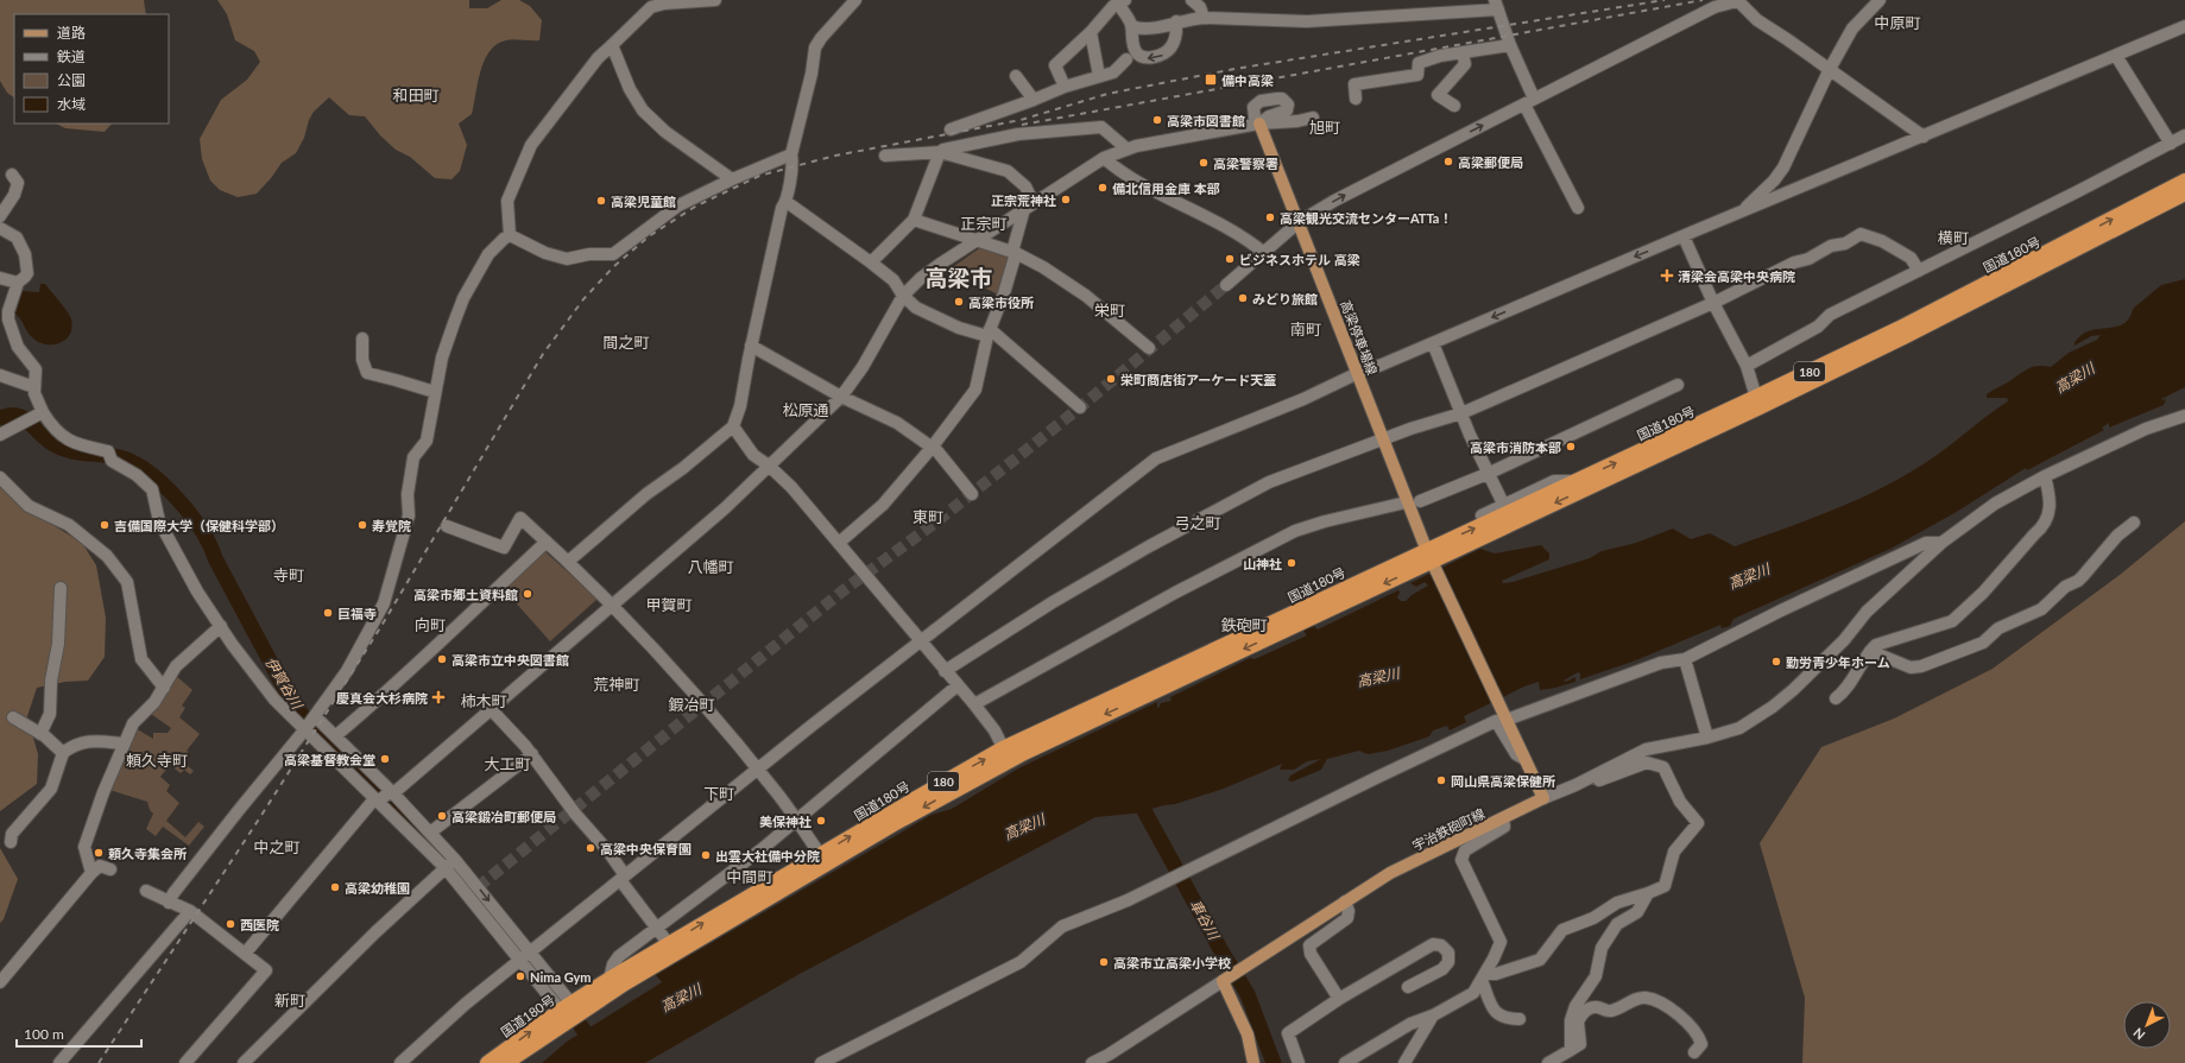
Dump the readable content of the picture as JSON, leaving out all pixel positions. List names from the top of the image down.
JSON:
{
  "streets": {
    "highway": ["国道180号", "180"],
    "main road": ["高梁停車場線", "宇治鉄砲町線"]
  },
  "crossings": [
    ["国道180号", "高梁停車場線"]
  ],
  "districts": [
    "中原町",
    "和田町",
    "旭町",
    "正宗町",
    "横町",
    "高梁市",
    "栄町",
    "南町",
    "間之町",
    "松原通",
    "東町",
    "弓之町",
    "八幡町",
    "寺町",
    "甲賀町",
    "向町",
    "鉄砲町",
    "荒神町",
    "柿木町",
    "鍜冶町",
    "頼久寺町",
    "大工町",
    "下町",
    "中之町",
    "中間町",
    "新町"
  ],
  "water": ["高梁川", "伊賀谷川", "車谷川"],
  "places": {
    "transit": ["備中高梁"],
    "other": [
      "高梁市図書館",
      "高梁郵便局",
      "高梁警察署",
      "備北信用金庫 本部",
      "正宗荒神社",
      "高梁児童館",
      "高梁観光交流センターATTa！",
      "ビジネスホテル 高梁",
      "みどり旅館",
      "高梁市役所",
      "栄町商店街アーケード天蓋",
      "高梁市消防本部",
      "吉備国際大学（保健科学部）",
      "寿覚院",
      "山神社",
      "高梁市郷土資料館",
      "巨福寺",
      "高梁市立中央図書館",
      "勤労青少年ホーム",
      "高梁基督教会堂",
      "岡山県高梁保健所",
      "高梁鍛冶町郵便局",
      "美保神社",
      "高梁中央保育園",
      "頼久寺集会所",
      "出雲大社備中分院",
      "高梁幼稚園",
      "西医院",
      "高梁市立高梁小学校",
      "Nima Gym"
    ],
    "health": ["清梁会高梁中央病院", "慶真会大杉病院"]
  },
  "legend": [
    "道路",
    "鉄道",
    "公園",
    "水域"
  ],
  "scale_bar": "100 m",
  "north": "bottom left"
}
